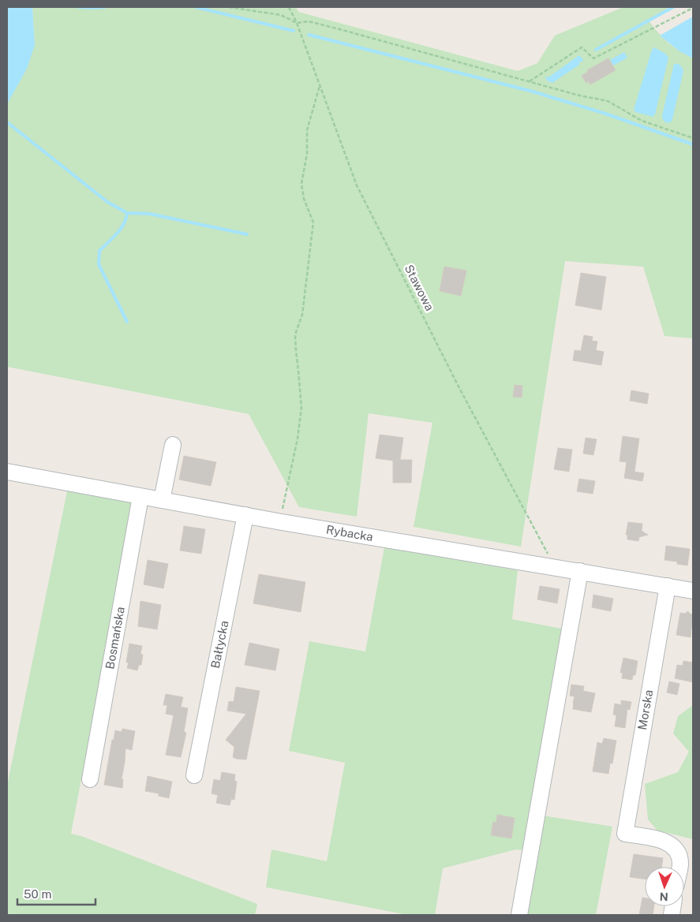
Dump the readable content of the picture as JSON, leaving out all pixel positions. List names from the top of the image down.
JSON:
{
  "streets": {
    "street": [
      "Rybacka",
      "Bosmańska",
      "Bałtycka",
      "Morska"
    ],
    "path": ["Stawowa"]
  },
  "crossings": [
    ["Stawowa", "Rybacka"],
    ["Rybacka", "Bosmańska"],
    ["Rybacka", "Bałtycka"],
    ["Rybacka", "Morska"]
  ],
  "scale_bar": "50 m",
  "north": "bottom"
}
